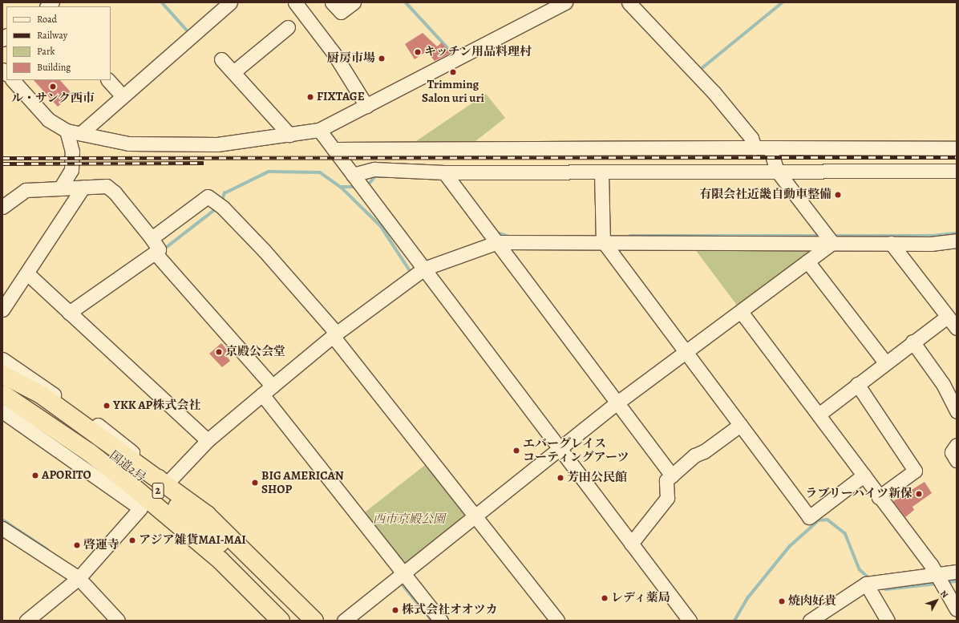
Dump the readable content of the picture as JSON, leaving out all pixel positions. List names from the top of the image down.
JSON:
{
  "streets": {
    "highway": ["国道2号", "2"]
  },
  "parks": ["西市京殿公園"],
  "places": [
    "キッチン用品料理村",
    "厨房市場",
    "Trimming Salon uri uri",
    "ル・サンク西市",
    "FIXTAGE",
    "有限会社近畿自動車整備",
    "京殿公会堂",
    "YKK AP株式会社",
    "エバーグレイス コーティングアーツ",
    "APORITO",
    "芳田公民館",
    "BIG AMERICAN SHOP",
    "ラブリーハイツ新保",
    "アジア雑貨MAI-MAI",
    "啓運寺",
    "レディ薬局",
    "焼肉好貴",
    "株式会社オオツカ"
  ],
  "legend": [
    "Road",
    "Railway",
    "Park",
    "Building"
  ],
  "north": "top right"
}
